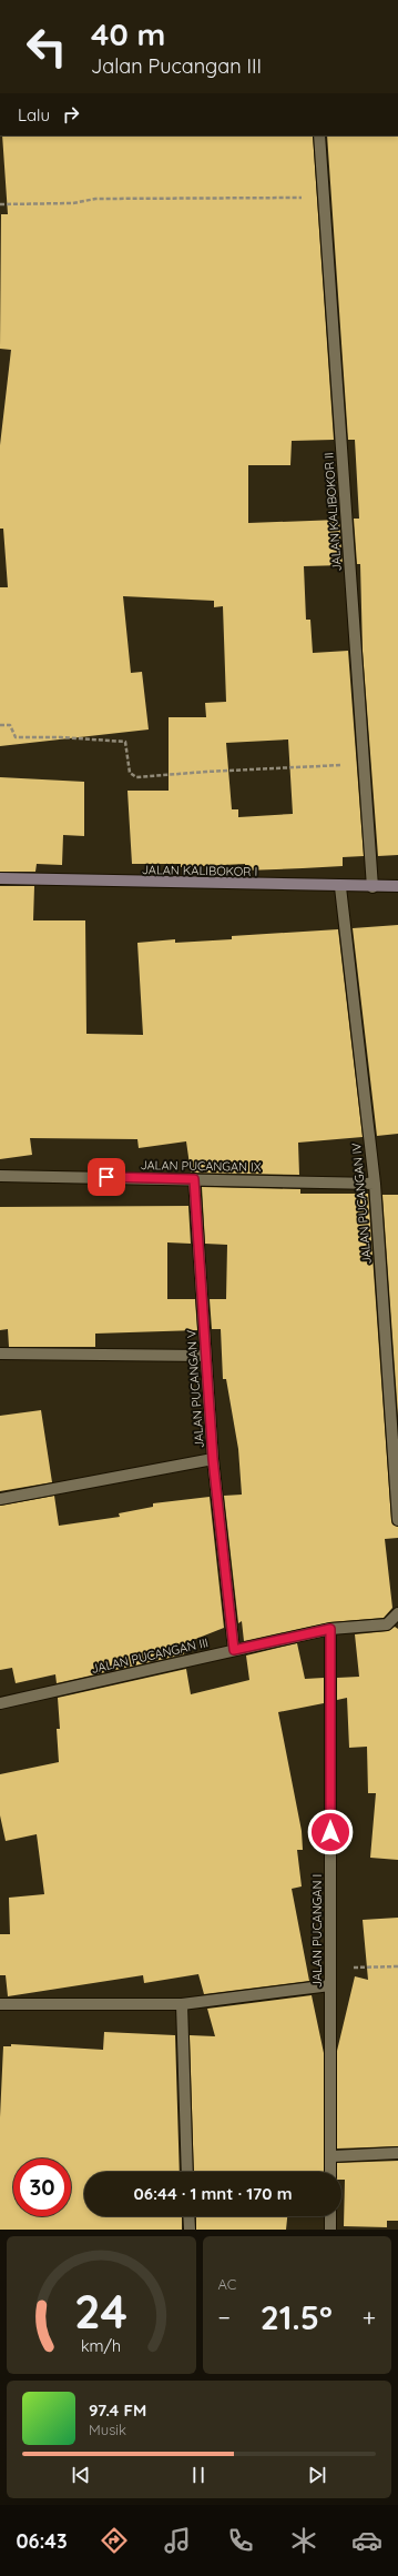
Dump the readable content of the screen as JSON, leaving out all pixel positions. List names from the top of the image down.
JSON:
{
  "streets": {
    "street": [
      "JALAN KALIBOKOR II",
      "JALAN KALIBOKOR I",
      "JALAN PUCANGAN IX",
      "JALAN PUCANGAN IV",
      "JALAN PUCANGAN V",
      "JALAN PUCANGAN III",
      "JALAN PUCANGAN I"
    ]
  },
  "crossings": [
    ["JALAN KALIBOKOR II", "JALAN KALIBOKOR I"],
    ["JALAN KALIBOKOR I", "JALAN PUCANGAN IV"],
    ["JALAN PUCANGAN IX", "JALAN PUCANGAN IV"],
    ["JALAN PUCANGAN IX", "JALAN PUCANGAN V"],
    ["JALAN PUCANGAN V", "JALAN PUCANGAN III"],
    ["JALAN PUCANGAN III", "JALAN PUCANGAN I"]
  ],
  "page": {
    "turn": ["40 m", "Jalan Pucangan III"],
    "then": "Lalu",
    "limit": "30",
    "trip": "06:44 · 1 mnt · 170 m",
    "tile": "AC",
    "heat": ["−", "21.5°", "+"],
    "song": ["97.4 FM", "Musik"],
    "tabs": "06:43",
    "gauge": ["24", "km/h"]
  }
}
